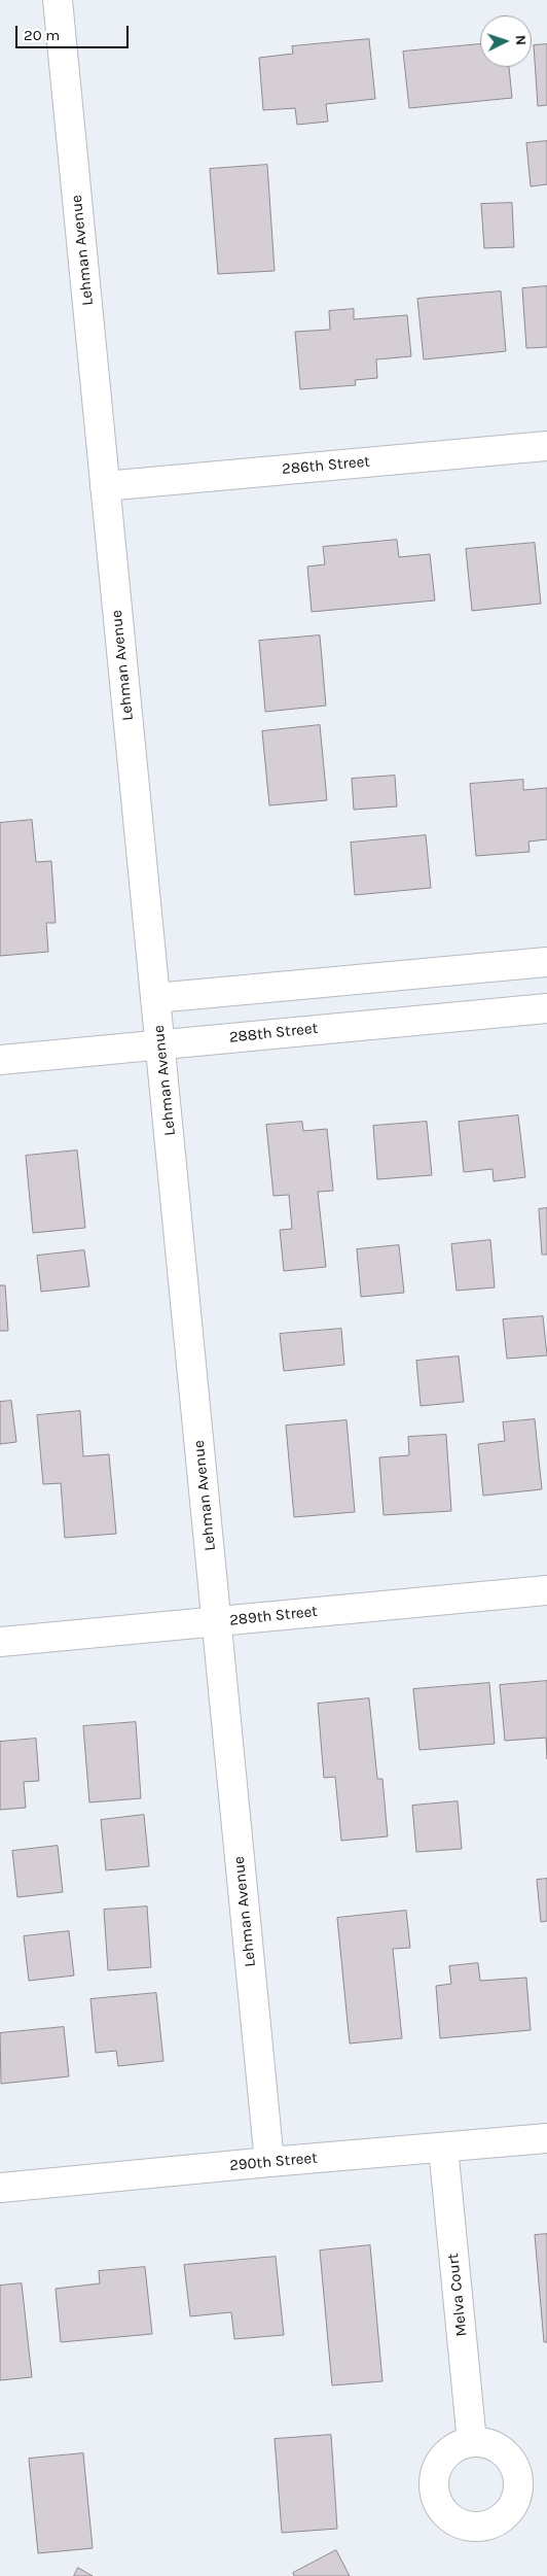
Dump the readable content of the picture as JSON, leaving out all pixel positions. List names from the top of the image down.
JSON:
{
  "streets": {
    "street": [
      "Lehman Avenue",
      "286th Street",
      "288th Street",
      "289th Street",
      "290th Street",
      "Melva Court"
    ]
  },
  "crossings": [
    ["Lehman Avenue", "286th Street"],
    ["Lehman Avenue", "288th Street"],
    ["Lehman Avenue", "289th Street"],
    ["Lehman Avenue", "290th Street"],
    ["290th Street", "Melva Court"]
  ],
  "scale_bar": "20 m",
  "north": "right"
}
